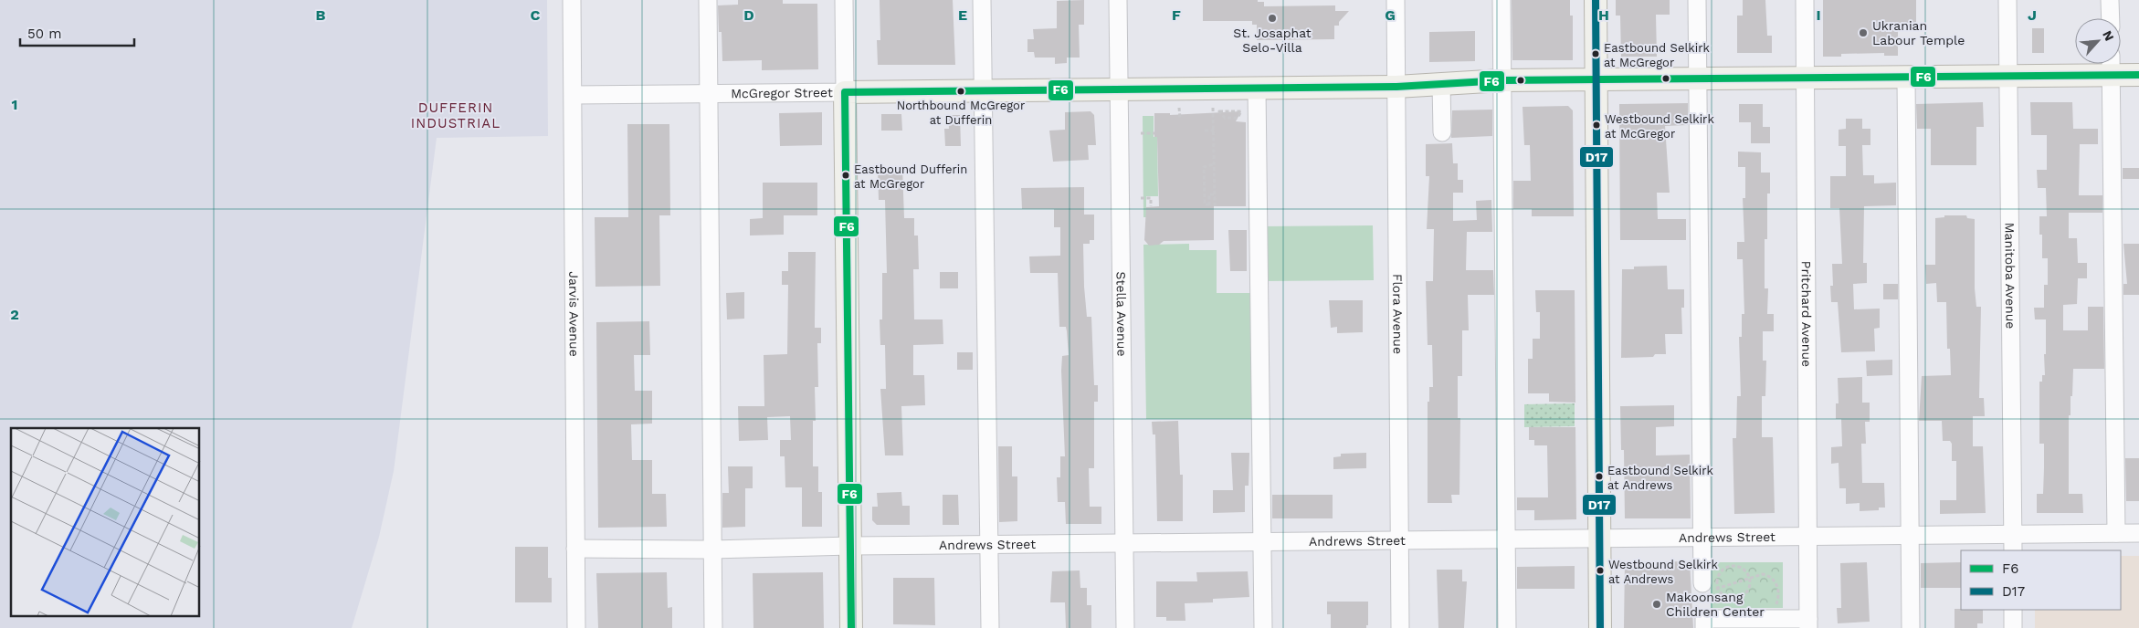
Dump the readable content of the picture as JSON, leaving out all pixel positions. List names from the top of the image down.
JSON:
{
  "streets": {
    "main road": ["McGregor Street"],
    "street": [
      "Manitoba Avenue",
      "Jarvis Avenue",
      "Stella Avenue",
      "Flora Avenue",
      "Pritchard Avenue",
      "Andrews Street"
    ]
  },
  "crossings": [
    ["McGregor Street", "Manitoba Avenue"],
    ["McGregor Street", "Jarvis Avenue"],
    ["McGregor Street", "Stella Avenue"],
    ["McGregor Street", "Flora Avenue"],
    ["McGregor Street", "Pritchard Avenue"],
    ["Manitoba Avenue", "Andrews Street"],
    ["Jarvis Avenue", "Andrews Street"],
    ["Stella Avenue", "Andrews Street"],
    ["Flora Avenue", "Andrews Street"],
    ["Pritchard Avenue", "Andrews Street"]
  ],
  "districts": ["DUFFERIN INDUSTRIAL"],
  "places": [
    "St. Josaphat Selo-Villa",
    "Ukranian Labour Temple",
    "Eastbound Selkirk at McGregor",
    "Northbound McGregor at Dufferin",
    "Westbound Selkirk at McGregor",
    "Eastbound Dufferin at McGregor",
    "Eastbound Selkirk at Andrews",
    "Westbound Selkirk at Andrews",
    "Makoonsang Children Center"
  ],
  "lines": ["transit line D17", "transit line F6"],
  "legend": ["F6", "D17"],
  "scale_bar": "50 m",
  "north": "top right",
  "grid": {
    "columns": [
      "B",
      "C",
      "D",
      "E",
      "F",
      "G",
      "H",
      "I",
      "J"
    ],
    "rows": ["1", "2"]
  }
}
